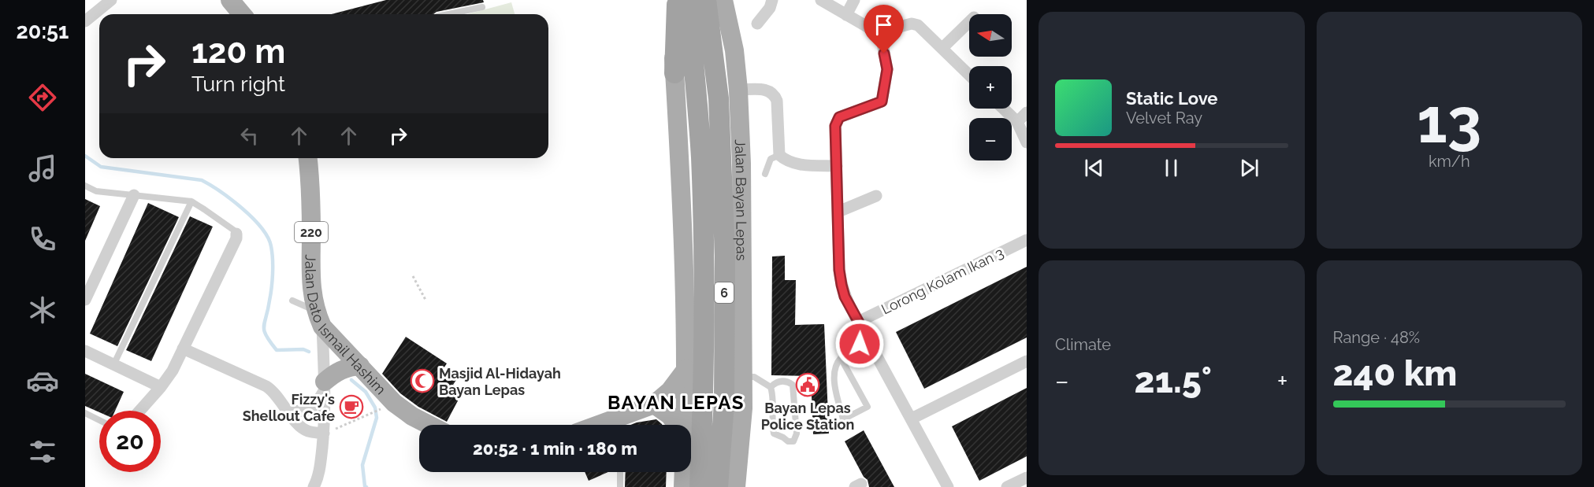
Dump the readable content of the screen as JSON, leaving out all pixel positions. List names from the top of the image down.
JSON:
{
  "streets": {
    "highway": ["Jalan Bayan Lepas", "6"],
    "main road": ["220", "Jalan Dato Ismail Hashim"],
    "street": ["Lorong Kolam Ikan 3"]
  },
  "districts": ["BAYAN LEPAS"],
  "places": {
    "mosque": ["Masjid Al-Hidayah Bayan Lepas"],
    "public building": ["Bayan Lepas Police Station"],
    "cafe": ["Fizzy's Shellout Cafe"]
  },
  "north": "left",
  "page": {
    "tabs": "20:51",
    "tile": [
      ["13", "km/h"],
      "Climate",
      ["Range · 48%", "240 km"]
    ],
    "map_buttons": ["+", "−"],
    "turn": ["120 m", "Turn right"],
    "song": ["Static Love", "Velvet Ray"],
    "heat": ["−", "21.5°", "+"],
    "limit": "20",
    "trip": "20:52 · 1 min · 180 m"
  }
}
